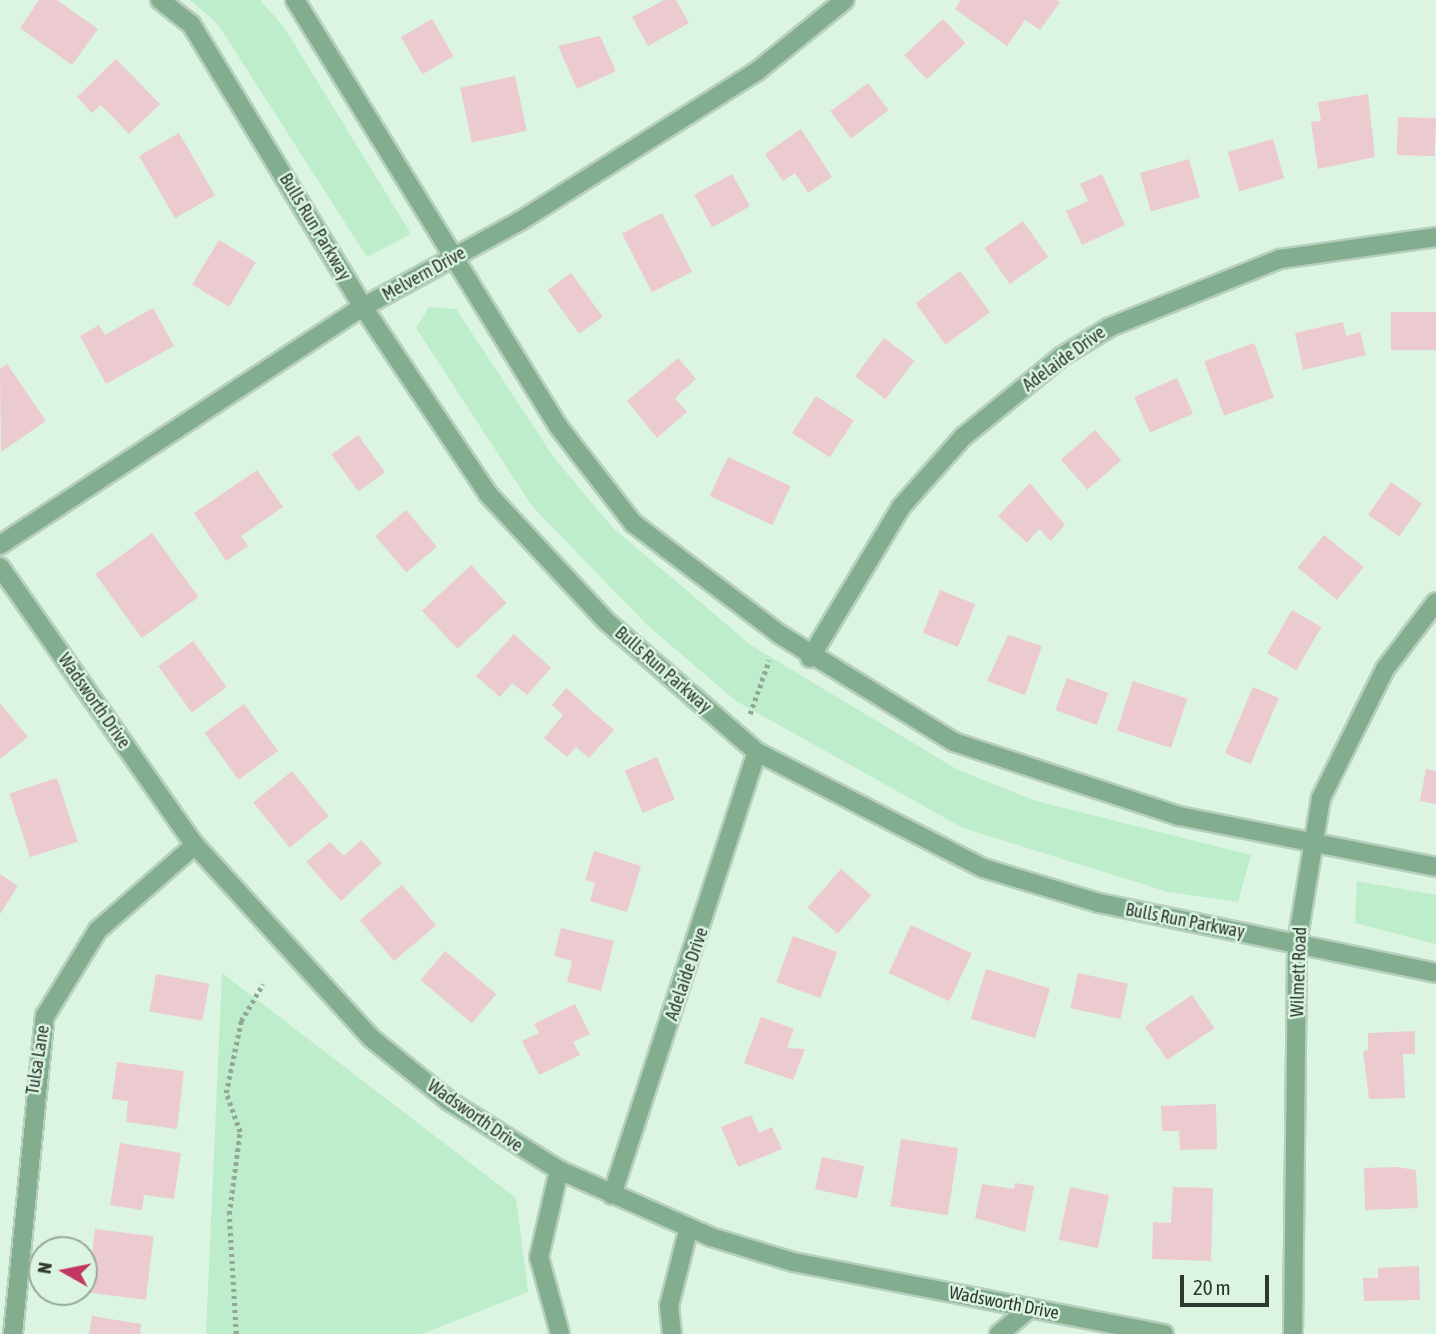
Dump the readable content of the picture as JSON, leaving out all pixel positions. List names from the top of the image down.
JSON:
{
  "streets": {
    "street": [
      "Bulls Run Parkway",
      "Melvern Drive",
      "Adelaide Drive",
      "Wadsworth Drive",
      "Wilmett Road",
      "Tulsa Lane"
    ]
  },
  "crossings": [
    ["Bulls Run Parkway", "Melvern Drive"],
    ["Bulls Run Parkway", "Adelaide Drive"],
    ["Bulls Run Parkway", "Wilmett Road"],
    ["Adelaide Drive", "Wadsworth Drive"],
    ["Wadsworth Drive", "Tulsa Lane"]
  ],
  "scale_bar": "20 m",
  "north": "left"
}
